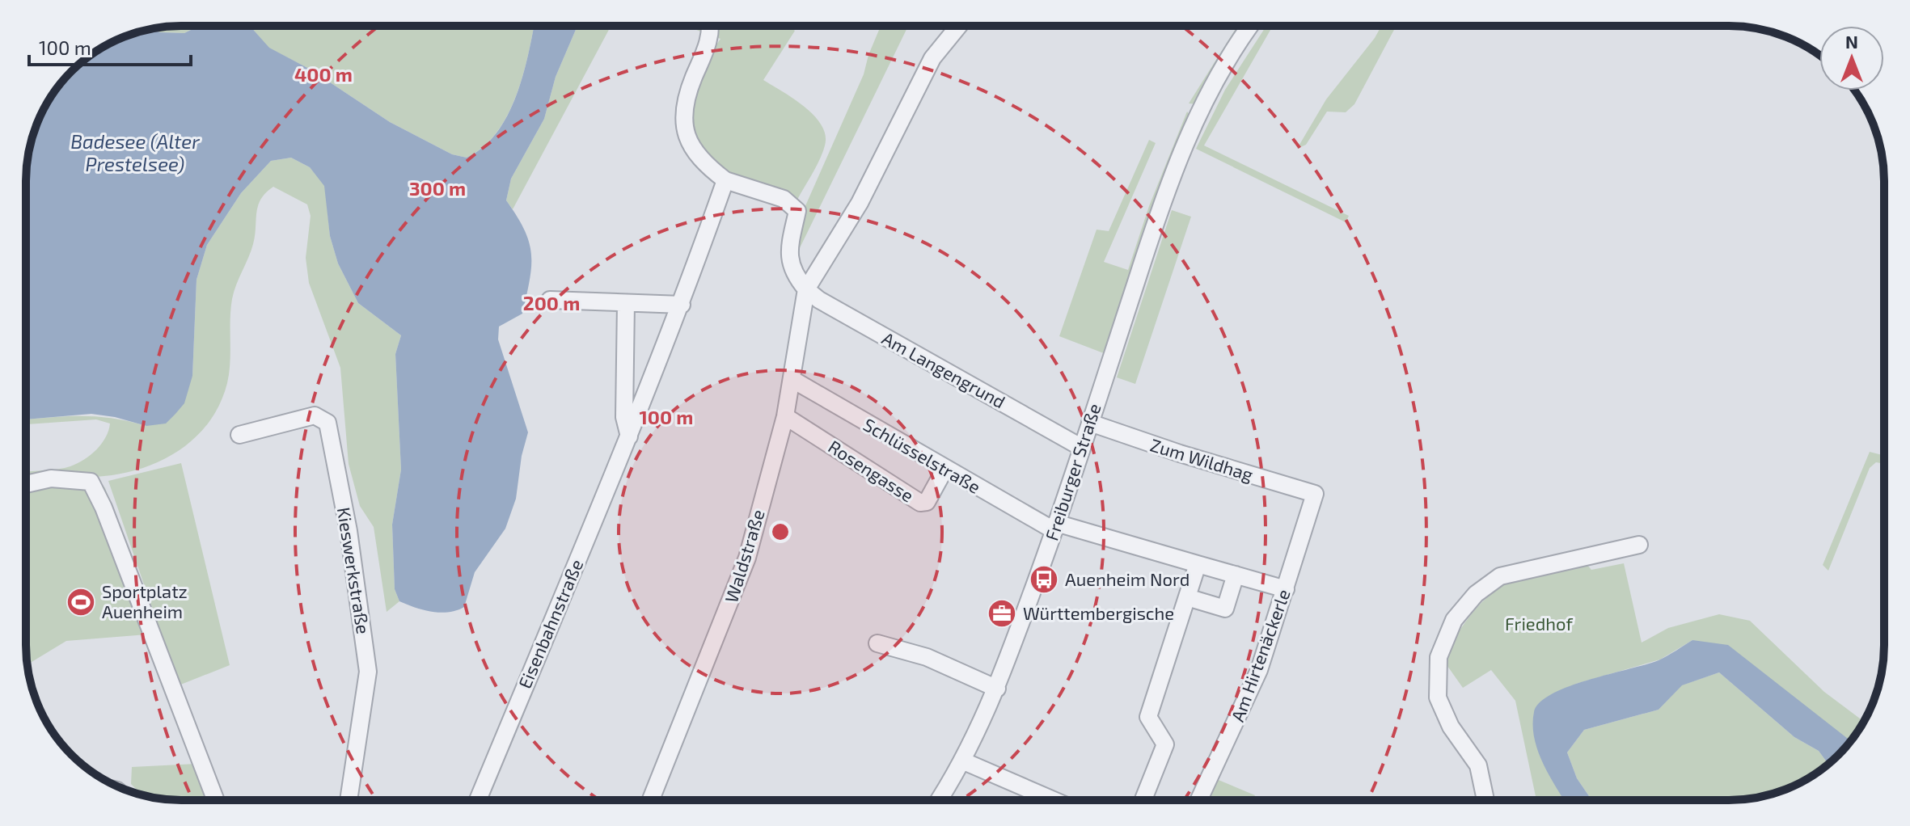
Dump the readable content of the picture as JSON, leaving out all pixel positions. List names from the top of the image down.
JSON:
{
  "streets": {
    "street": [
      "Am Langengrund",
      "Schlüsselstraße",
      "Zum Wildhag",
      "Rosengasse",
      "Freiburger Straße",
      "Waldstraße",
      "Kieswerkstraße",
      "Eisenbahnstraße",
      "Am Hirtenäckerle"
    ]
  },
  "crossings": [
    ["Am Langengrund", "Freiburger Straße"],
    ["Am Langengrund", "Waldstraße"],
    ["Schlüsselstraße", "Rosengasse"],
    ["Schlüsselstraße", "Freiburger Straße"],
    ["Schlüsselstraße", "Waldstraße"],
    ["Schlüsselstraße", "Am Hirtenäckerle"],
    ["Zum Wildhag", "Freiburger Straße"],
    ["Zum Wildhag", "Am Hirtenäckerle"],
    ["Rosengasse", "Waldstraße"]
  ],
  "water": ["Badesee (Alter Prestelsee)"],
  "parks": ["Friedhof"],
  "places": {
    "bus stop": ["Auenheim Nord"],
    "sports": ["Sportplatz Auenheim"],
    "office": ["Württembergische"]
  },
  "scale_bar": "100 m",
  "north": "top",
  "rings": [
    "400 m",
    "300 m",
    "200 m",
    "100 m"
  ]
}
